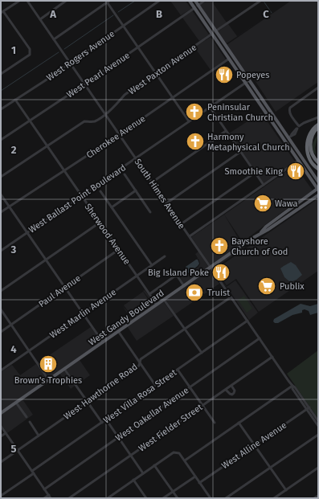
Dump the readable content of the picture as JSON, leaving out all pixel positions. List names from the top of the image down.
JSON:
{
  "streets": {
    "main road": ["West Gandy Boulevard"],
    "street": [
      "West Rogers Avenue",
      "West Paxton Avenue",
      "West Pearl Avenue",
      "Cherokee Avenue",
      "South Himes Avenue",
      "West Ballast Point Boulevard",
      "Sherwood Avenue",
      "Paul Avenue",
      "West Marlin Avenue",
      "West Hawthorne Road",
      "West Villa Rosa Street",
      "West Oakellar Avenue",
      "West Fielder Street",
      "West Alline Avenue"
    ]
  },
  "crossings": [
    ["West Rogers Avenue", "South Himes Avenue"],
    ["West Rogers Avenue", "Sherwood Avenue"],
    ["West Paxton Avenue", "South Himes Avenue"],
    ["West Paxton Avenue", "Sherwood Avenue"],
    ["West Pearl Avenue", "South Himes Avenue"],
    ["West Pearl Avenue", "Sherwood Avenue"],
    ["Cherokee Avenue", "South Himes Avenue"],
    ["Cherokee Avenue", "Sherwood Avenue"],
    ["South Himes Avenue", "West Ballast Point Boulevard"],
    ["South Himes Avenue", "West Gandy Boulevard"],
    ["South Himes Avenue", "West Hawthorne Road"],
    ["South Himes Avenue", "West Villa Rosa Street"],
    ["South Himes Avenue", "West Oakellar Avenue"],
    ["South Himes Avenue", "West Fielder Street"],
    ["South Himes Avenue", "West Alline Avenue"],
    ["West Ballast Point Boulevard", "Sherwood Avenue"],
    ["Sherwood Avenue", "Paul Avenue"],
    ["Sherwood Avenue", "West Marlin Avenue"],
    ["Sherwood Avenue", "West Gandy Boulevard"]
  ],
  "places": {
    "restaurant": ["Popeyes", "Smoothie King", "Big Island Poke"],
    "church": ["Peninsular Christian Church", "Harmony Metaphysical Church", "Bayshore Church of God"],
    "supermarket": ["Wawa", "Publix"],
    "bank": ["Truist"],
    "building": ["Brown's Trophies"]
  },
  "grid": {
    "columns": ["A", "B", "C"],
    "rows": [
      "1",
      "2",
      "3",
      "4",
      "5"
    ]
  }
}
